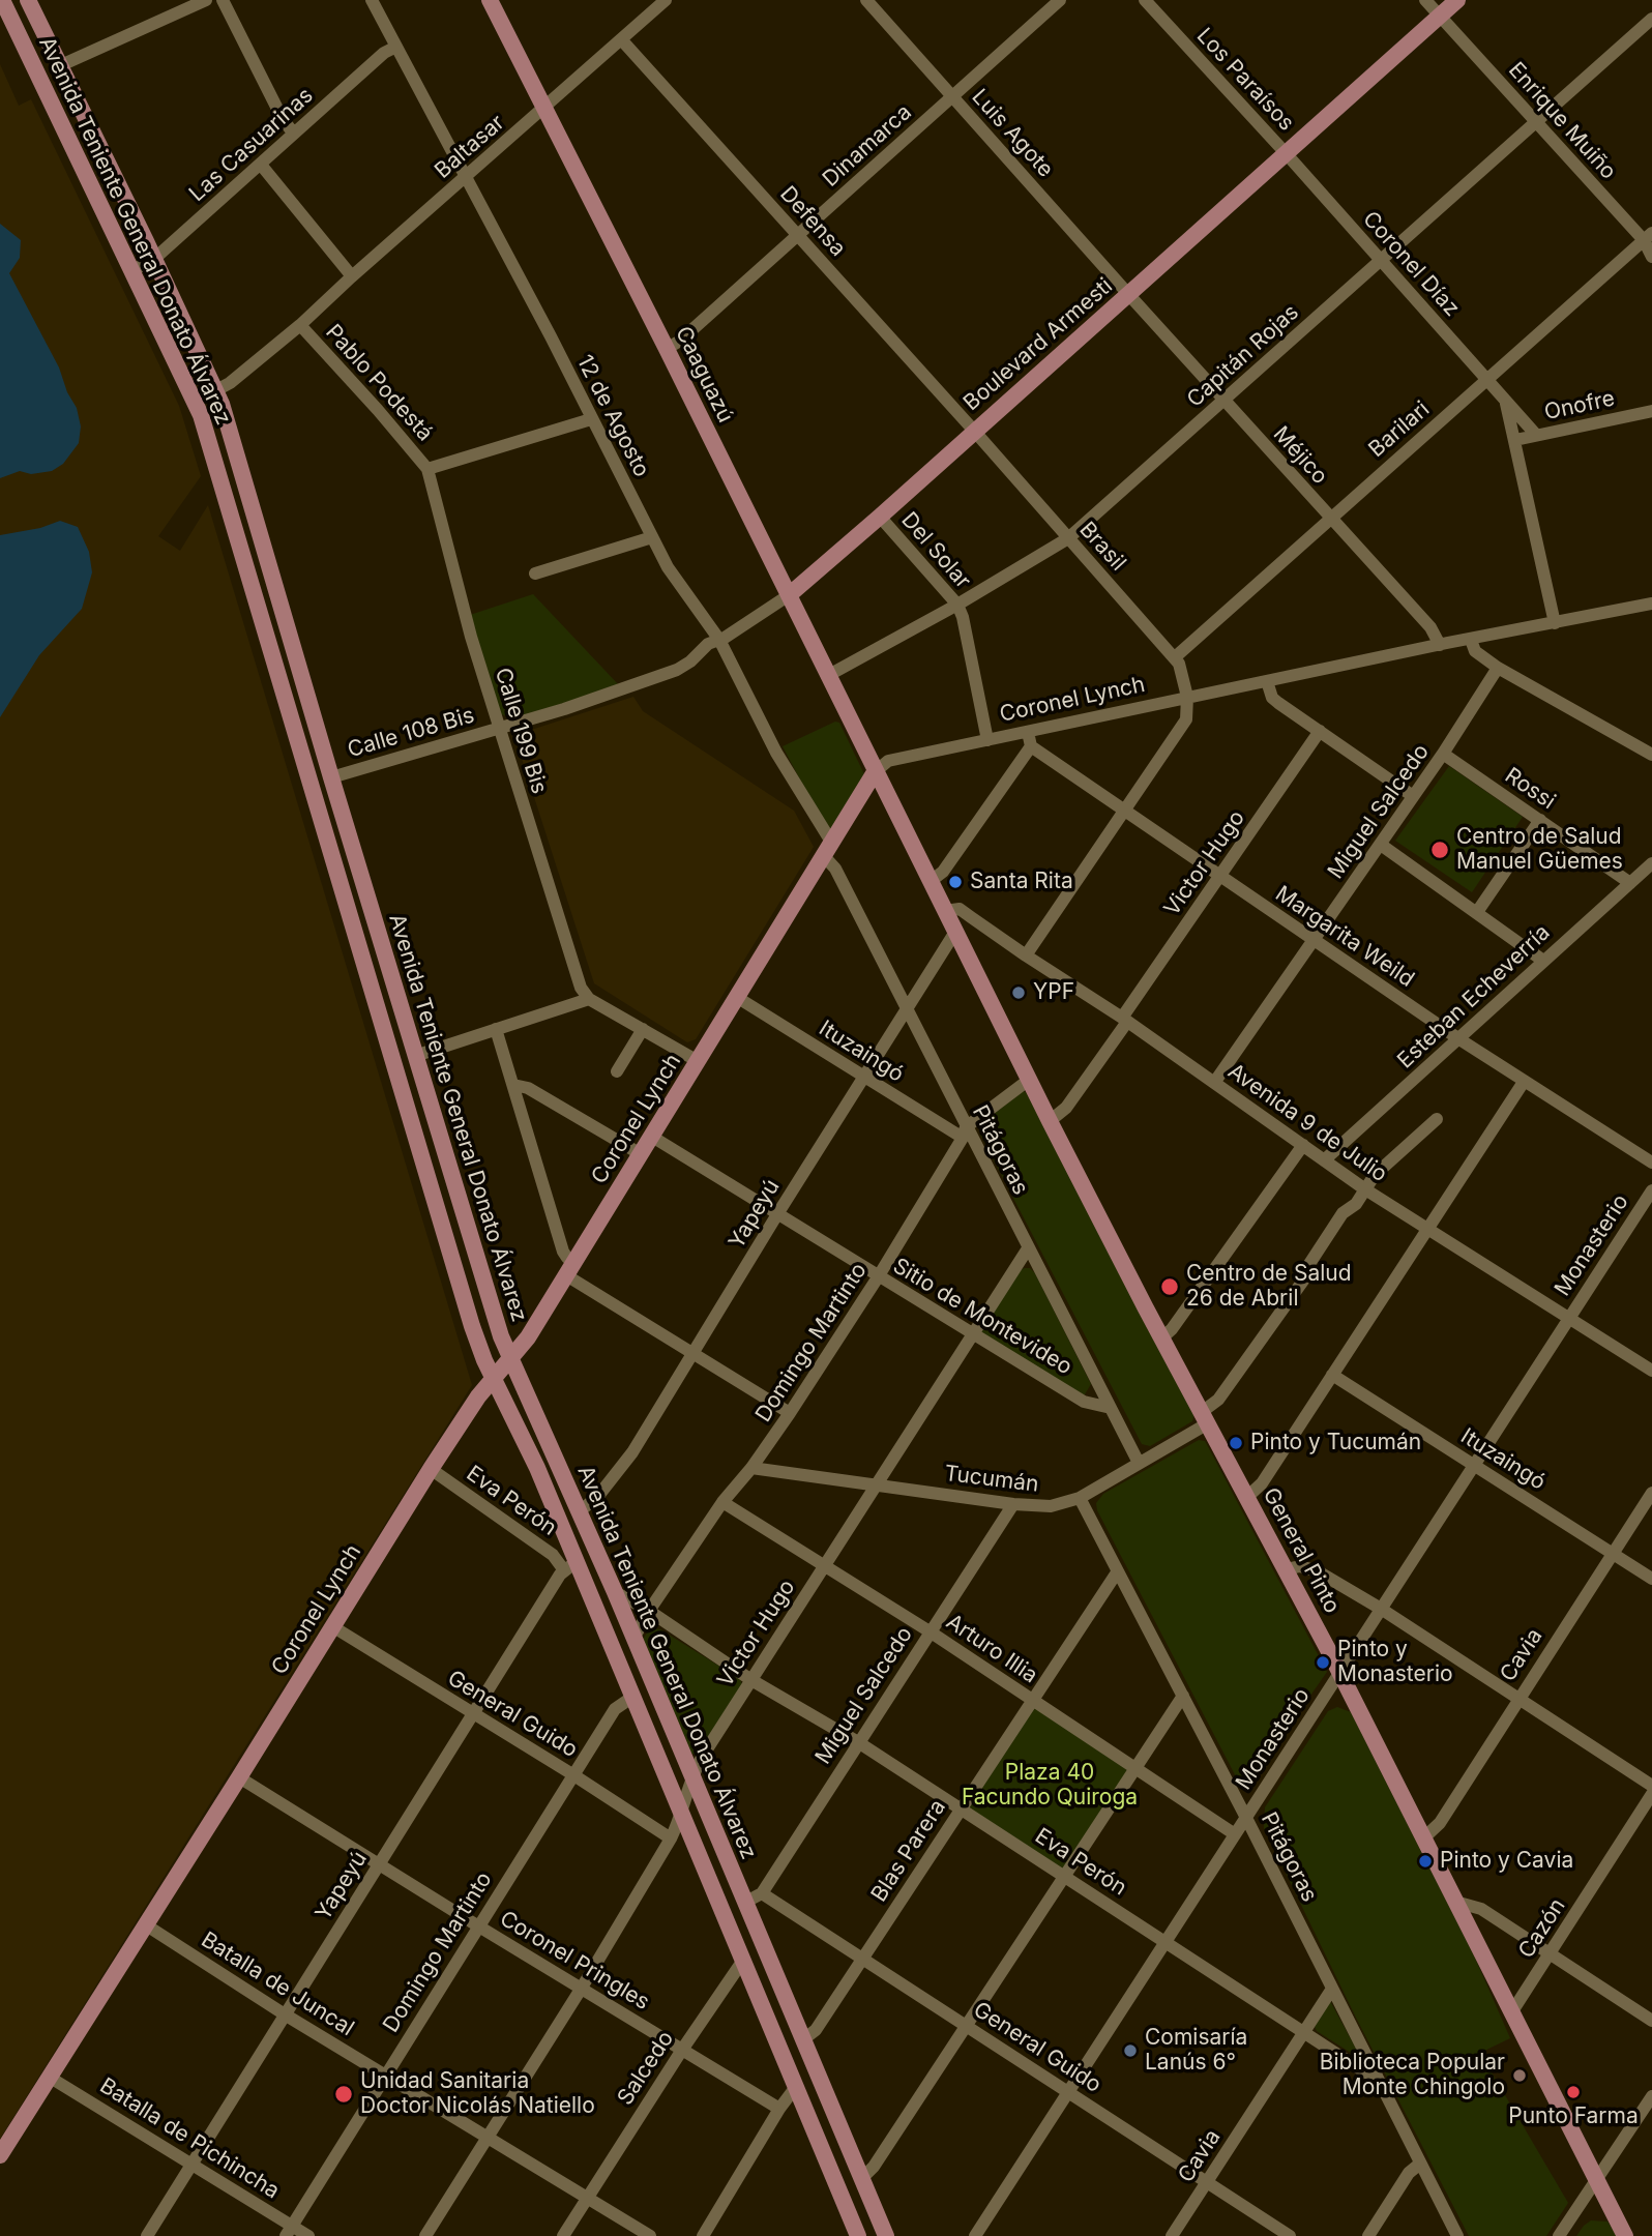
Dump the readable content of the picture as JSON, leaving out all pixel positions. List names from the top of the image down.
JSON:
{
  "streets": {
    "main road": [
      "Avenida Teniente General Donato Álvarez",
      "Boulevard Armesti",
      "Caaguazú",
      "Coronel Lynch",
      "General Pinto"
    ],
    "street": [
      "Los Paraísos",
      "Enrique Muiño",
      "Luis Agote",
      "Las Casuarinas",
      "Dinamarca",
      "Baltasar",
      "Defensa",
      "Coronel Díaz",
      "Capitán Rojas",
      "Pablo Podestá",
      "Onofre",
      "12 de Agosto",
      "Barilari",
      "Méjico",
      "Brasil",
      "Del Solar",
      "Calle 199 Bis",
      "Calle 108 Bis",
      "Rossi",
      "Miguel Salcedo",
      "Victor Hugo",
      "Margarita Weild",
      "Esteban Echeverría",
      "Ituzaingó",
      "Avenida 9 de Julio",
      "Pitágoras",
      "Yapeyú",
      "Monasterio",
      "Sitio de Montevideo",
      "Domingo Martinto",
      "Tucumán",
      "Eva Perón",
      "Arturo Illia",
      "Cavia",
      "General Guido",
      "Blas Parera",
      "Cazón",
      "Coronel Pringles",
      "Batalla de Juncal",
      "Salcedo",
      "Batalla de Pichincha"
    ]
  },
  "crossings": [
    ["Los Paraísos", "Coronel Díaz"],
    ["Los Paraísos", "Boulevard Armesti"],
    ["Enrique Muiño", "Boulevard Armesti"],
    ["Enrique Muiño", "Capitán Rojas"],
    ["Enrique Muiño", "Barilari"],
    ["Luis Agote", "Dinamarca"],
    ["Luis Agote", "Boulevard Armesti"],
    ["Luis Agote", "Méjico"],
    ["Las Casuarinas", "Avenida Teniente General Donato Álvarez"],
    ["Las Casuarinas", "12 de Agosto"],
    ["Dinamarca", "Defensa"],
    ["Dinamarca", "Caaguazú"],
    ["Baltasar", "Defensa"],
    ["Baltasar", "Avenida Teniente General Donato Álvarez"],
    ["Baltasar", "Caaguazú"],
    ["Baltasar", "Pablo Podestá"],
    ["Baltasar", "12 de Agosto"],
    ["Defensa", "Boulevard Armesti"],
    ["Defensa", "Brasil"],
    ["Avenida Teniente General Donato Álvarez", "Coronel Lynch"],
    ["Avenida Teniente General Donato Álvarez", "Calle 108 Bis"],
    ["Avenida Teniente General Donato Álvarez", "Miguel Salcedo"],
    ["Avenida Teniente General Donato Álvarez", "Victor Hugo"],
    ["Avenida Teniente General Donato Álvarez", "Yapeyú"],
    ["Avenida Teniente General Donato Álvarez", "Domingo Martinto"],
    ["Avenida Teniente General Donato Álvarez", "Eva Perón"],
    ["Avenida Teniente General Donato Álvarez", "Blas Parera"],
    ["Avenida Teniente General Donato Álvarez", "Salcedo"],
    ["Coronel Díaz", "Boulevard Armesti"],
    ["Coronel Díaz", "Capitán Rojas"],
    ["Coronel Díaz", "Onofre"],
    ["Coronel Díaz", "Barilari"],
    ["Coronel Díaz", "Coronel Lynch"],
    ["Boulevard Armesti", "Caaguazú"],
    ["Boulevard Armesti", "12 de Agosto"],
    ["Boulevard Armesti", "Méjico"],
    ["Boulevard Armesti", "Brasil"],
    ["Boulevard Armesti", "Del Solar"],
    ["Boulevard Armesti", "Calle 108 Bis"],
    ["Capitán Rojas", "Caaguazú"],
    ["Capitán Rojas", "Méjico"],
    ["Capitán Rojas", "Brasil"],
    ["Capitán Rojas", "Del Solar"],
    ["Caaguazú", "Coronel Lynch"],
    ["Caaguazú", "General Pinto"],
    ["Pablo Podestá", "Calle 199 Bis"],
    ["12 de Agosto", "Coronel Lynch"],
    ["12 de Agosto", "Pitágoras"],
    ["Barilari", "Méjico"],
    ["Barilari", "Brasil"],
    ["Méjico", "Coronel Lynch"],
    ["Brasil", "Coronel Lynch"],
    ["Del Solar", "Coronel Lynch"],
    ["Coronel Lynch", "Ituzaingó"],
    ["Coronel Lynch", "Pitágoras"],
    ["Coronel Lynch", "Sitio de Montevideo"],
    ["Coronel Lynch", "Eva Perón"],
    ["Coronel Lynch", "General Pinto"],
    ["Coronel Lynch", "General Guido"],
    ["Coronel Lynch", "Coronel Pringles"],
    ["Coronel Lynch", "Batalla de Juncal"],
    ["Coronel Lynch", "Batalla de Pichincha"],
    ["Calle 199 Bis", "Calle 108 Bis"],
    ["Rossi", "Miguel Salcedo"],
    ["Rossi", "Esteban Echeverría"],
    ["Miguel Salcedo", "Margarita Weild"],
    ["Miguel Salcedo", "Avenida 9 de Julio"],
    ["Miguel Salcedo", "Tucumán"],
    ["Miguel Salcedo", "Eva Perón"],
    ["Miguel Salcedo", "Arturo Illia"],
    ["Miguel Salcedo", "General Guido"],
    ["Victor Hugo", "Margarita Weild"],
    ["Victor Hugo", "Avenida 9 de Julio"],
    ["Victor Hugo", "Pitágoras"],
    ["Victor Hugo", "Sitio de Montevideo"],
    ["Victor Hugo", "Tucumán"],
    ["Victor Hugo", "Eva Perón"],
    ["Victor Hugo", "General Pinto"],
    ["Victor Hugo", "Arturo Illia"],
    ["Victor Hugo", "General Guido"],
    ["Victor Hugo", "Coronel Pringles"],
    ["Victor Hugo", "Batalla de Juncal"],
    ["Margarita Weild", "Esteban Echeverría"],
    ["Esteban Echeverría", "Avenida 9 de Julio"],
    ["Ituzaingó", "Pitágoras"],
    ["Ituzaingó", "Yapeyú"],
    ["Ituzaingó", "Monasterio"],
    ["Ituzaingó", "Domingo Martinto"],
    ["Ituzaingó", "Cavia"],
    ["Avenida 9 de Julio", "Monasterio"],
    ["Avenida 9 de Julio", "General Pinto"],
    ["Pitágoras", "Yapeyú"],
    ["Pitágoras", "Monasterio"],
    ["Pitágoras", "Sitio de Montevideo"],
    ["Pitágoras", "Domingo Martinto"],
    ["Pitágoras", "Tucumán"],
    ["Pitágoras", "Eva Perón"],
    ["Pitágoras", "Cavia"],
    ["Pitágoras", "Blas Parera"],
    ["Yapeyú", "Sitio de Montevideo"],
    ["Yapeyú", "Eva Perón"],
    ["Yapeyú", "General Pinto"],
    ["Yapeyú", "General Guido"],
    ["Yapeyú", "Coronel Pringles"],
    ["Yapeyú", "Batalla de Juncal"],
    ["Yapeyú", "Batalla de Pichincha"],
    ["Monasterio", "Eva Perón"],
    ["Monasterio", "General Pinto"],
    ["Monasterio", "Arturo Illia"],
    ["Monasterio", "General Guido"],
    ["Sitio de Montevideo", "Domingo Martinto"],
    ["Domingo Martinto", "Tucumán"],
    ["Domingo Martinto", "Eva Perón"],
    ["Domingo Martinto", "General Pinto"],
    ["Domingo Martinto", "Arturo Illia"],
    ["Domingo Martinto", "General Guido"],
    ["Domingo Martinto", "Coronel Pringles"],
    ["Domingo Martinto", "Batalla de Juncal"],
    ["Domingo Martinto", "Batalla de Pichincha"],
    ["Tucumán", "General Pinto"],
    ["Eva Perón", "Cavia"],
    ["Eva Perón", "Blas Parera"],
    ["General Pinto", "Cavia"],
    ["General Pinto", "Cazón"],
    ["Arturo Illia", "Blas Parera"],
    ["Cavia", "General Guido"],
    ["General Guido", "Blas Parera"],
    ["Coronel Pringles", "Salcedo"],
    ["Batalla de Juncal", "Salcedo"]
  ],
  "parks": ["Plaza 40 Facundo Quiroga"],
  "places": [
    "Centro de Salud Manuel Güemes",
    "Santa Rita",
    "YPF",
    "Centro de Salud 26 de Abril",
    "Pinto y Tucumán",
    "Pinto y Monasterio",
    "Pinto y Cavia",
    "Comisaría Lanús 6°",
    "Biblioteca Popular Monte Chingolo",
    "Punto Farma",
    "Unidad Sanitaria Doctor Nicolás Natiello"
  ]
}
